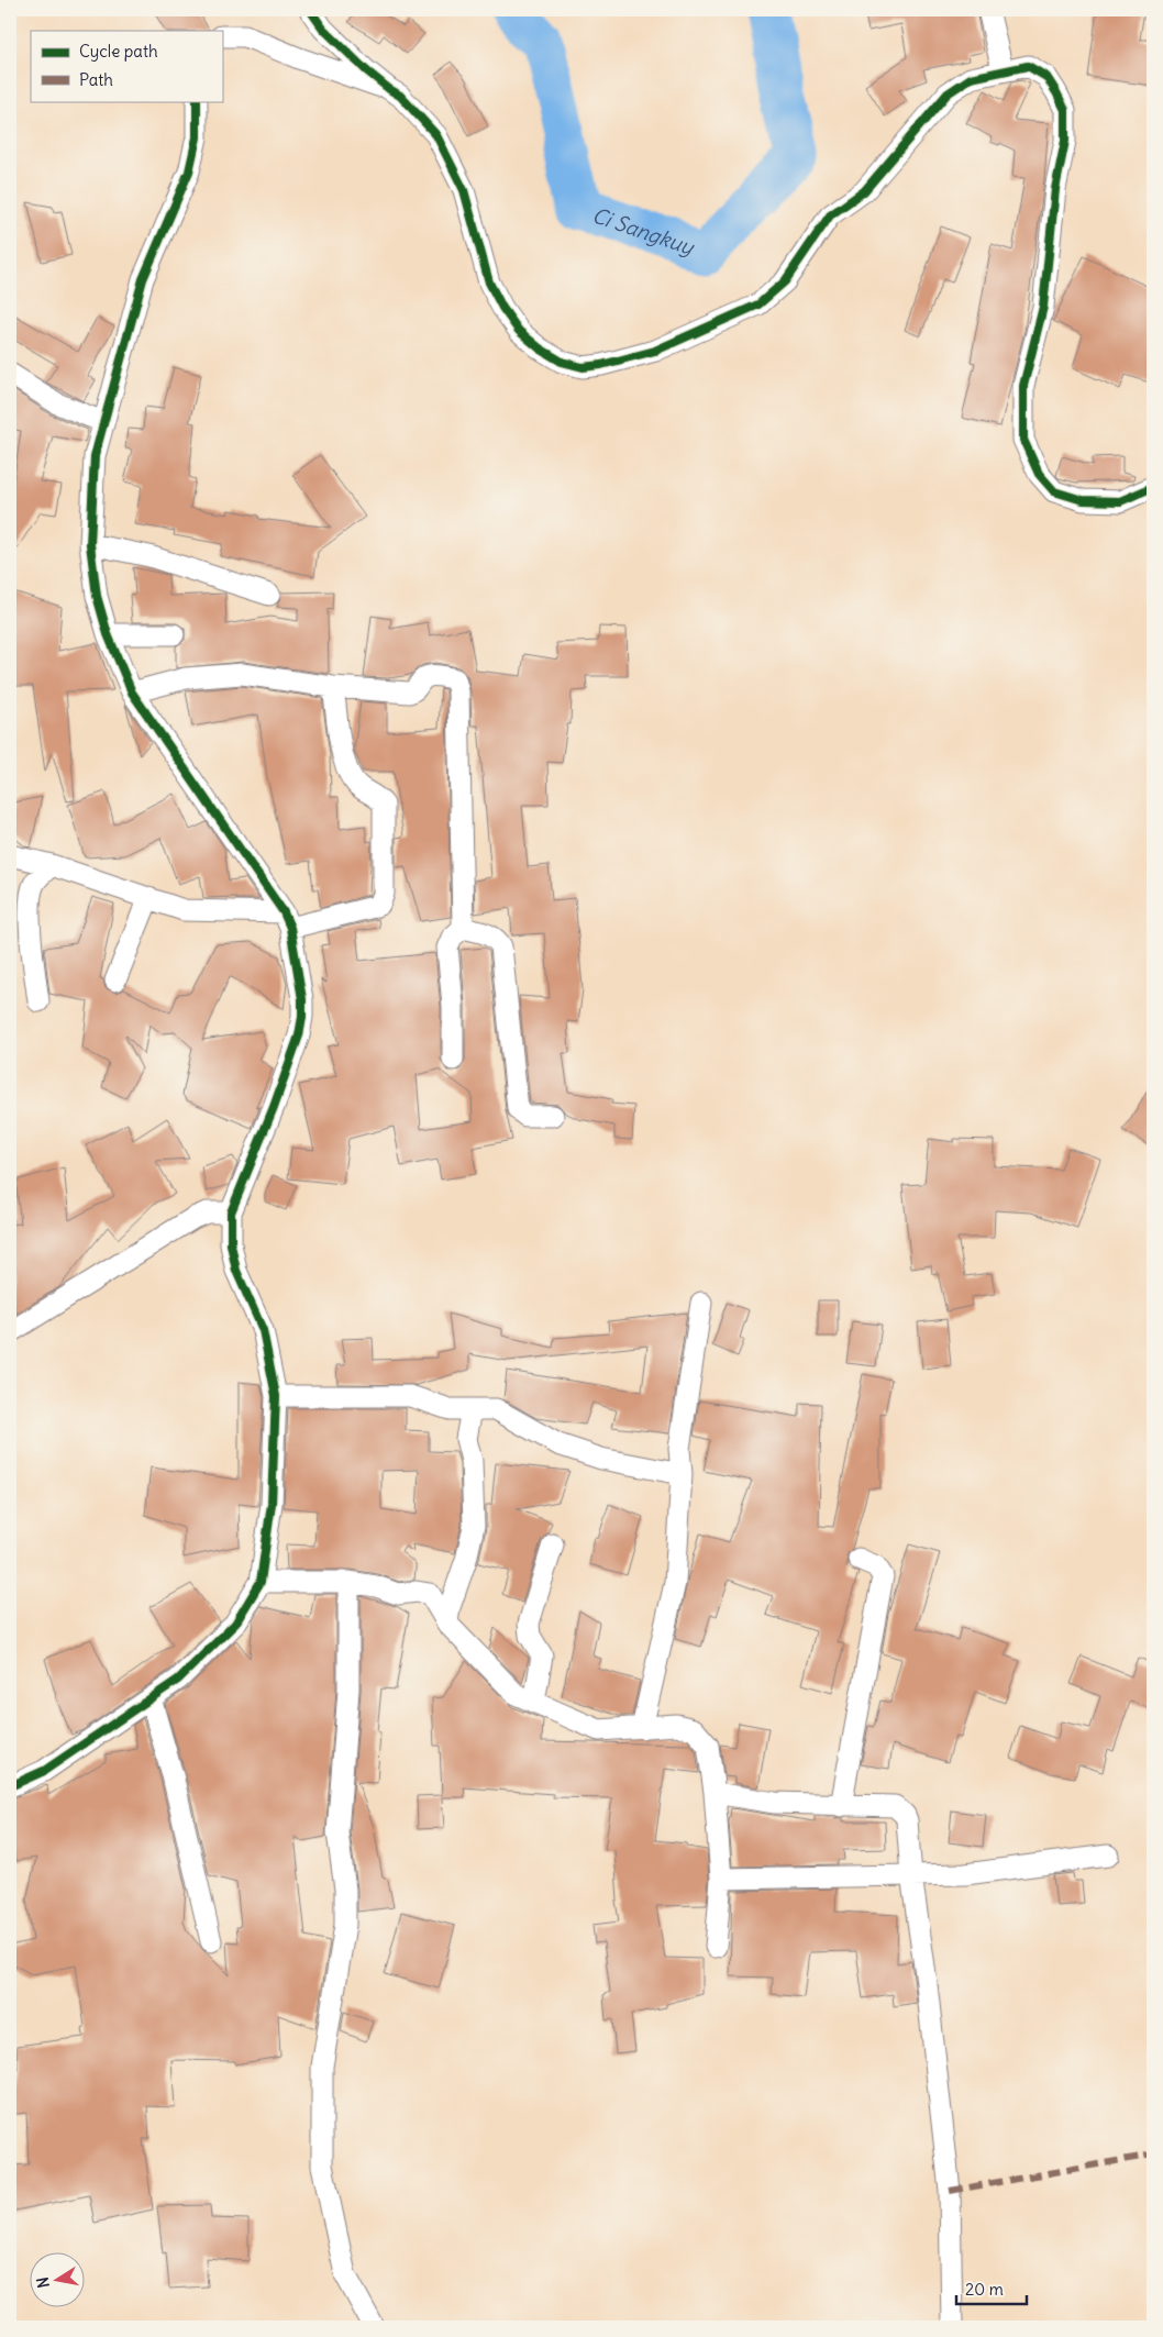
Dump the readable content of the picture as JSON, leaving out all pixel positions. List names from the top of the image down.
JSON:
{
  "water": ["Ci Sangkuy"],
  "legend": ["Cycle path", "Path"],
  "scale_bar": "20 m",
  "north": "left"
}
